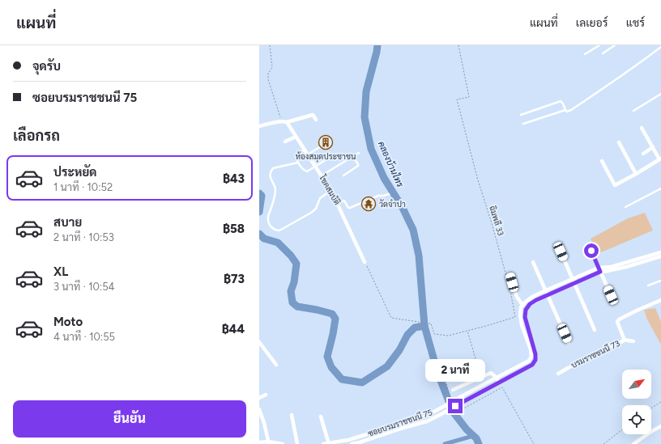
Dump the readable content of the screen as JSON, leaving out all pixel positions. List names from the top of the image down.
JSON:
{
  "streets": {
    "street": ["โชคสมบัติ", "บรมราชชนนี 73", "ซอยบรมราชชนนี 75"],
    "path": ["ฉิมพลี 33"]
  },
  "water": ["คลองบ้านไทร"],
  "places": {
    "building": ["ห้องสมุดประชาชน"],
    "temple": ["วัดจำปา"]
  },
  "north": "top right",
  "page": {
    "header": "แผนที่",
    "nav": ["แผนที่", "เลเยอร์", "แชร์"],
    "banner": ["จุดรับ", "ซอยบรมราชชนนี 75"],
    "heading": "เลือกรถ",
    "list": [
      {
        "name": "ประหยัด",
        "note": "1 นาที · 10:52",
        "value": "฿43"
      },
      {
        "name": "สบาย",
        "note": "2 นาที · 10:53",
        "value": "฿58"
      },
      {
        "name": "XL",
        "note": "3 นาที · 10:54",
        "value": "฿73"
      },
      {
        "name": "Moto",
        "note": "4 นาที · 10:55",
        "value": "฿44"
      }
    ],
    "bubble": "2 นาที",
    "buttons": "ยืนยัน"
  }
}
